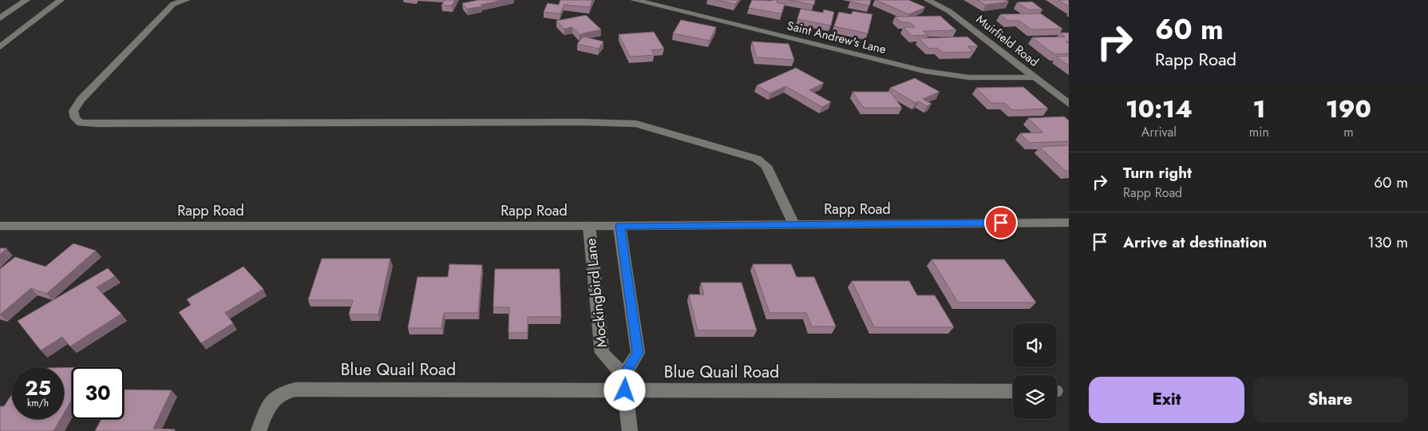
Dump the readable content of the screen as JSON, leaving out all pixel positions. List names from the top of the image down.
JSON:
{
  "streets": {
    "street": [
      "Saint Andrew's Lane",
      "Muirfield Road",
      "Rapp Road",
      "Mockingbird Lane",
      "Blue Quail Road"
    ]
  },
  "crossings": [
    ["Saint Andrew's Lane", "Muirfield Road"],
    ["Rapp Road", "Mockingbird Lane"],
    ["Mockingbird Lane", "Blue Quail Road"]
  ],
  "page": {
    "turn": ["60 m", "Rapp Road"],
    "eta": [
      "10:14",
      "Arrival",
      "1",
      "min",
      "190",
      "m"
    ],
    "list": [
      {
        "name": "Turn right",
        "note": "Rapp Road",
        "value": "60 m"
      },
      {
        "name": "Arrive at destination",
        "value": "130 m"
      }
    ],
    "speed": "25 km/h",
    "limit": "30",
    "buttons": ["Exit", "Share"]
  }
}
